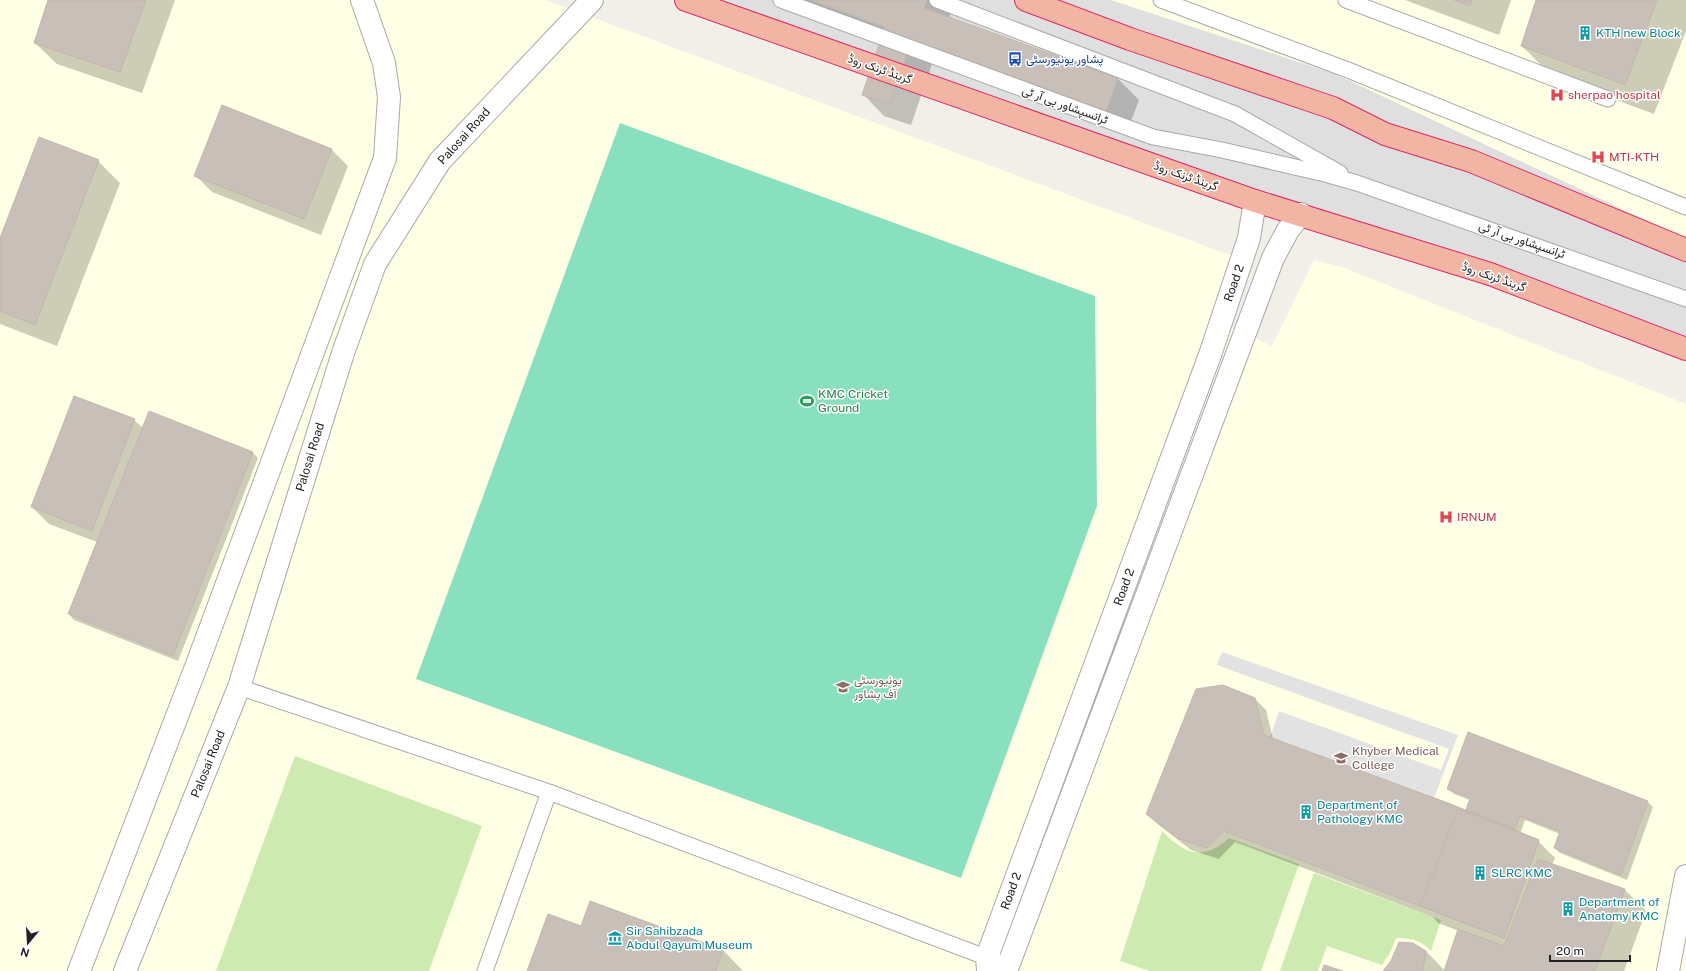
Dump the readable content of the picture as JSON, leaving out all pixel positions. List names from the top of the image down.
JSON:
{
  "streets": {
    "highway": ["گرینڈ ٹرنک روڈ"],
    "street": ["Palosai Road", "Road 2"],
    "lane": ["ٹرانسپشاور بی آر ٹی"]
  },
  "crossings": [
    ["گرینڈ ٹرنک روڈ", "Road 2"]
  ],
  "places": {
    "building": [
      "KTH new Block",
      "Department of Pathology KMC",
      "SLRC KMC",
      "Department of Anatomy KMC"
    ],
    "bus stop": ["پشاور یونیورسٹی"],
    "hospital": ["sherpao hospital", "MTI-KTH", "IRNUM"],
    "sports": ["KMC Cricket Ground"],
    "school or university": ["یونیورسٹی آف پشاور", "Khyber Medical College"],
    "museum": ["Sir Sahibzada Abdul Qayum Museum"]
  },
  "scale_bar": "20 m",
  "north": "bottom"
}
